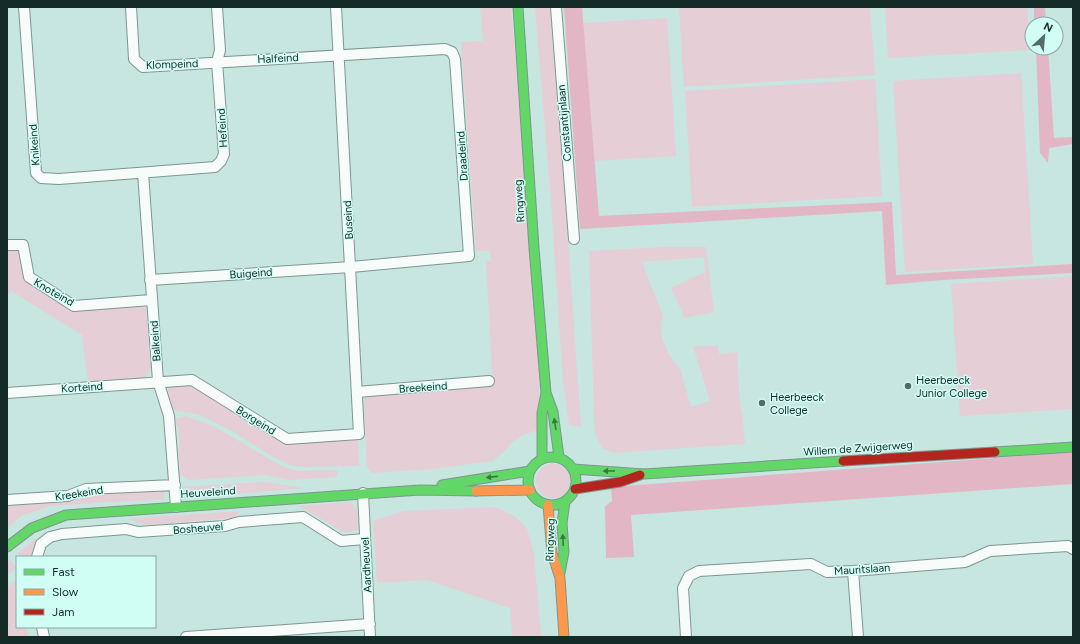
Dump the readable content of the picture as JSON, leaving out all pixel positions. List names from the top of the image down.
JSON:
{
  "streets": {
    "main road": ["Ringweg", "Willem de Zwijgerweg", "Heuveleind"],
    "street": [
      "Halfeind",
      "Klompeind",
      "Constantijnlaan",
      "Hefeind",
      "Knikeind",
      "Draadeind",
      "Buseind",
      "Buigeind",
      "Knoteind",
      "Balkeind",
      "Korteind",
      "Breekeind",
      "Borgeind",
      "Kreekeind",
      "Bosheuvel",
      "Aardheuvel",
      "Mauritslaan"
    ]
  },
  "crossings": [
    ["Halfeind", "Klompeind"],
    ["Halfeind", "Hefeind"],
    ["Halfeind", "Draadeind"],
    ["Halfeind", "Buseind"],
    ["Klompeind", "Hefeind"],
    ["Hefeind", "Knikeind"],
    ["Hefeind", "Balkeind"],
    ["Knikeind", "Balkeind"],
    ["Draadeind", "Buseind"],
    ["Draadeind", "Buigeind"],
    ["Ringweg", "Willem de Zwijgerweg"],
    ["Ringweg", "Heuveleind"],
    ["Buseind", "Buigeind"],
    ["Buseind", "Breekeind"],
    ["Buseind", "Borgeind"],
    ["Buigeind", "Balkeind"],
    ["Knoteind", "Balkeind"],
    ["Balkeind", "Korteind"],
    ["Balkeind", "Borgeind"],
    ["Balkeind", "Heuveleind"],
    ["Balkeind", "Kreekeind"],
    ["Korteind", "Borgeind"],
    ["Willem de Zwijgerweg", "Heuveleind"],
    ["Heuveleind", "Aardheuvel"],
    ["Bosheuvel", "Aardheuvel"]
  ],
  "places": ["Heerbeeck Junior College", "Heerbeeck College"],
  "legend": ["Fast", "Slow", "Jam"],
  "north": "top right"
}
